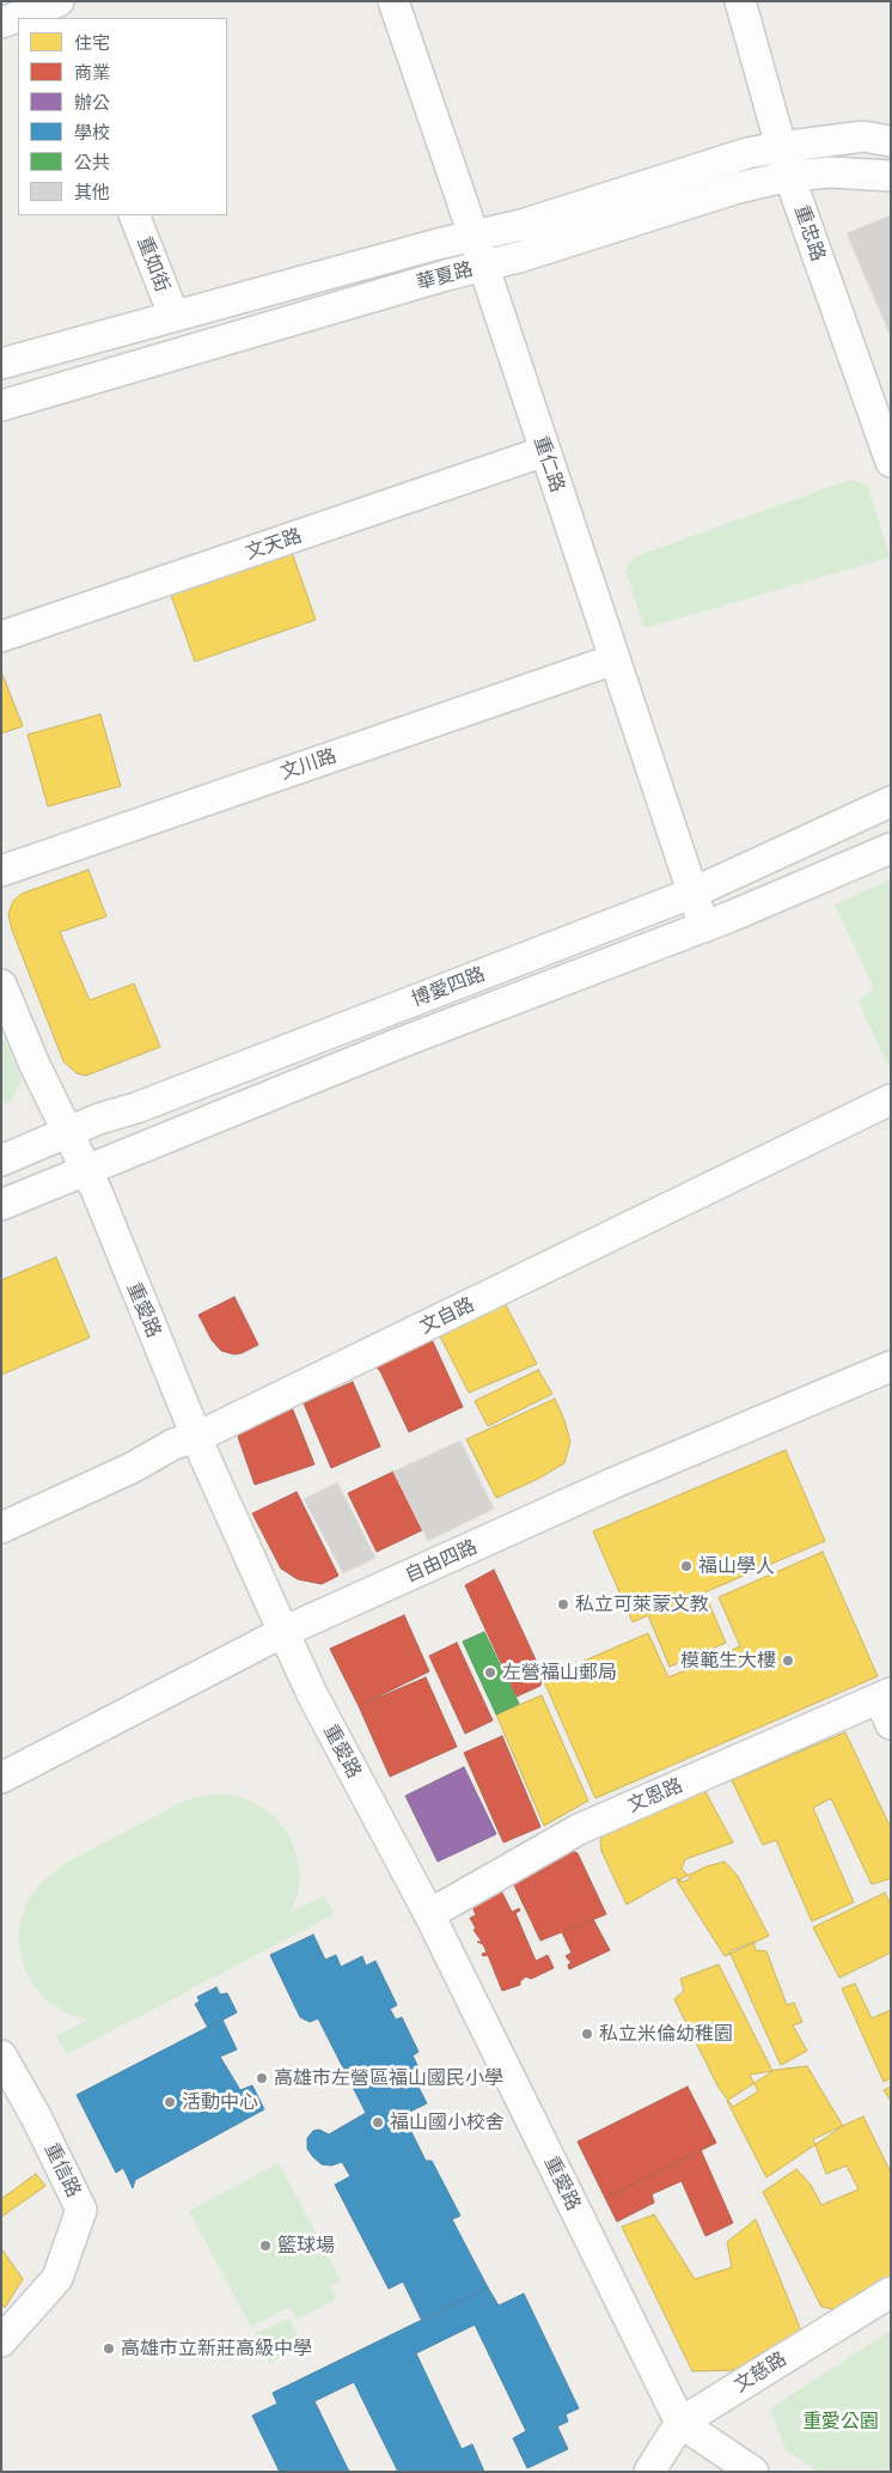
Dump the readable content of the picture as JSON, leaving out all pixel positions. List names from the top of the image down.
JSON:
{
  "streets": {
    "street": [
      "重忠路",
      "重如街",
      "華夏路",
      "重仁路",
      "文天路",
      "文川路",
      "博愛四路",
      "重愛路",
      "文自路",
      "自由四路",
      "文恩路",
      "重信路",
      "文慈路"
    ]
  },
  "crossings": [
    ["重忠路", "華夏路"],
    ["重如街", "華夏路"],
    ["華夏路", "重仁路"],
    ["重仁路", "文天路"],
    ["重仁路", "文川路"],
    ["重仁路", "博愛四路"],
    ["博愛四路", "重愛路"],
    ["重愛路", "文自路"],
    ["重愛路", "自由四路"],
    ["重愛路", "文恩路"],
    ["重愛路", "文慈路"]
  ],
  "parks": ["重愛公園"],
  "places": [
    "福山學人",
    "私立可萊蒙文教",
    "模範生大樓",
    "左營福山郵局",
    "私立米倫幼稚園",
    "高雄市左營區福山國民小學",
    "活動中心",
    "福山國小校舍",
    "籃球場",
    "高雄市立新莊高級中學"
  ],
  "legend": [
    "住宅",
    "商業",
    "辦公",
    "學校",
    "公共",
    "其他"
  ]
}
